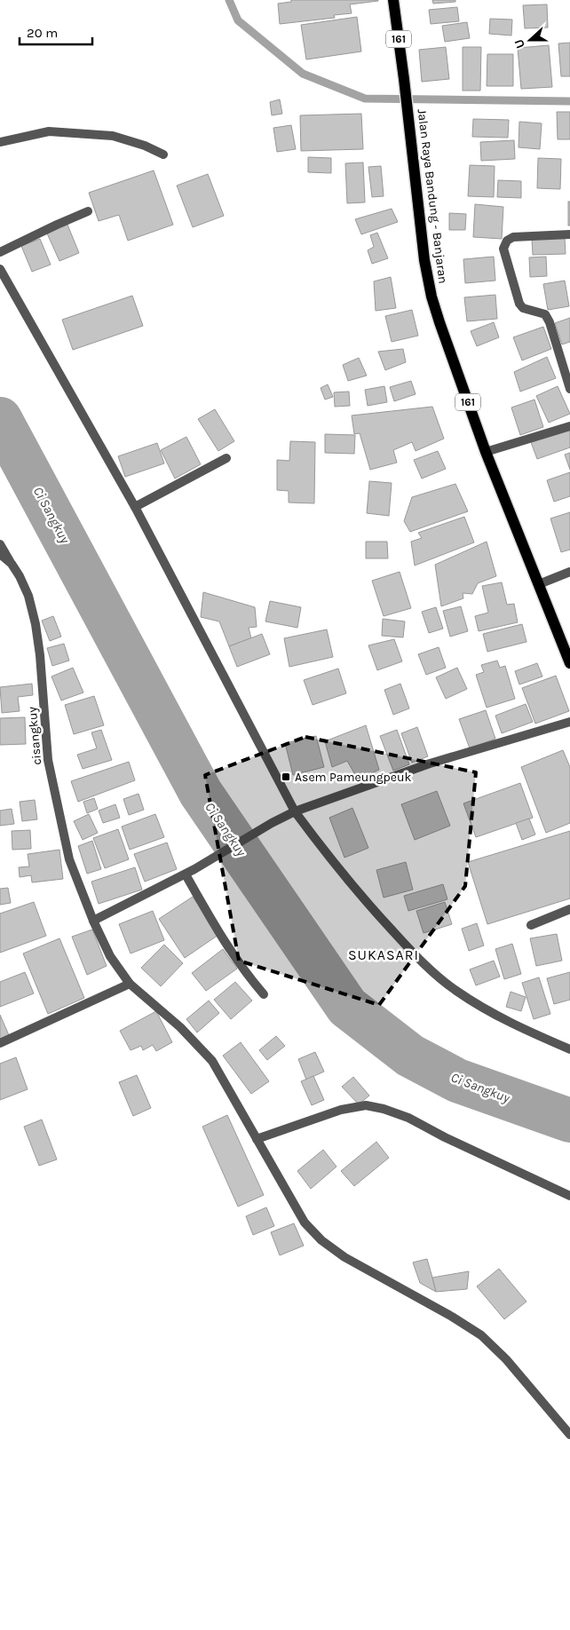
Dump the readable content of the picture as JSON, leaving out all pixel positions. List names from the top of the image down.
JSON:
{
  "streets": {
    "main road": ["161", "Jalan Raya Bandung - Banjaran"],
    "street": ["cisangkuy"]
  },
  "districts": ["SUKASARI"],
  "water": ["Ci Sangkuy"],
  "places": {
    "transit": ["Asem Pameungpeuk"]
  },
  "scale_bar": "20 m",
  "north": "left"
}
